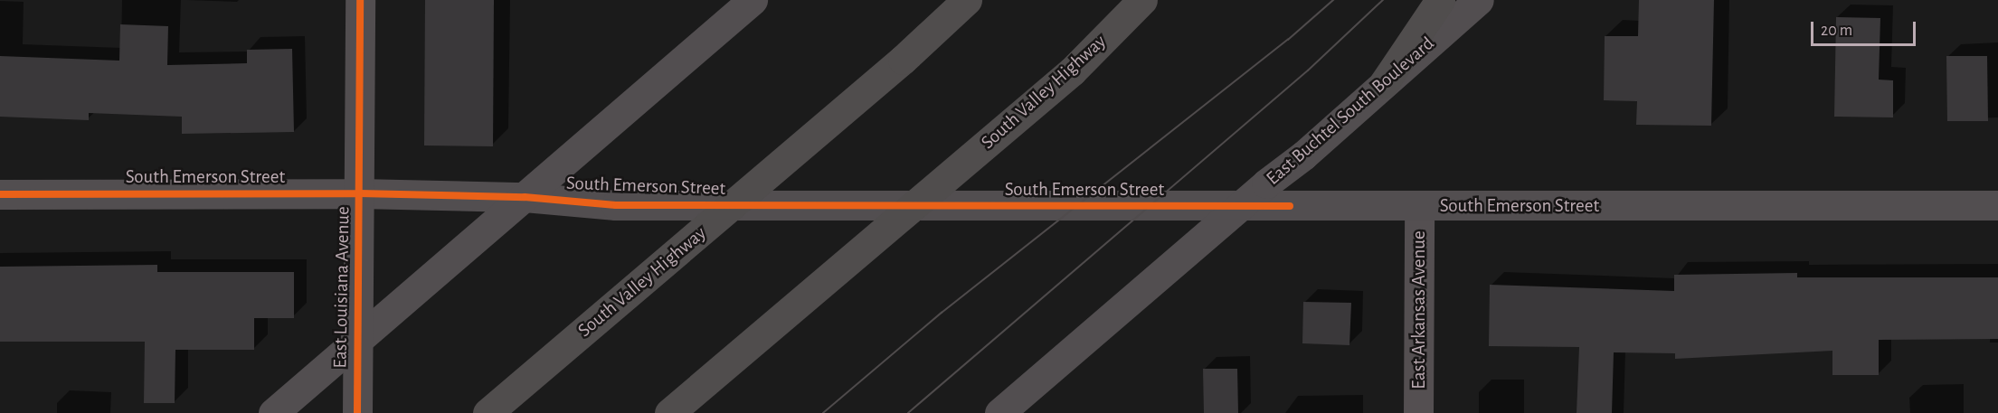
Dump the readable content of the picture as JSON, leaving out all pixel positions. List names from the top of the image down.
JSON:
{
  "streets": {
    "highway": ["South Valley Highway"],
    "street": [
      "East Buchtel South Boulevard",
      "South Emerson Street",
      "East Louisiana Avenue",
      "East Arkansas Avenue"
    ]
  },
  "crossings": [
    ["East Buchtel South Boulevard", "South Emerson Street"],
    ["South Emerson Street", "East Louisiana Avenue"],
    ["South Emerson Street", "East Arkansas Avenue"]
  ],
  "scale_bar": "20 m"
}
